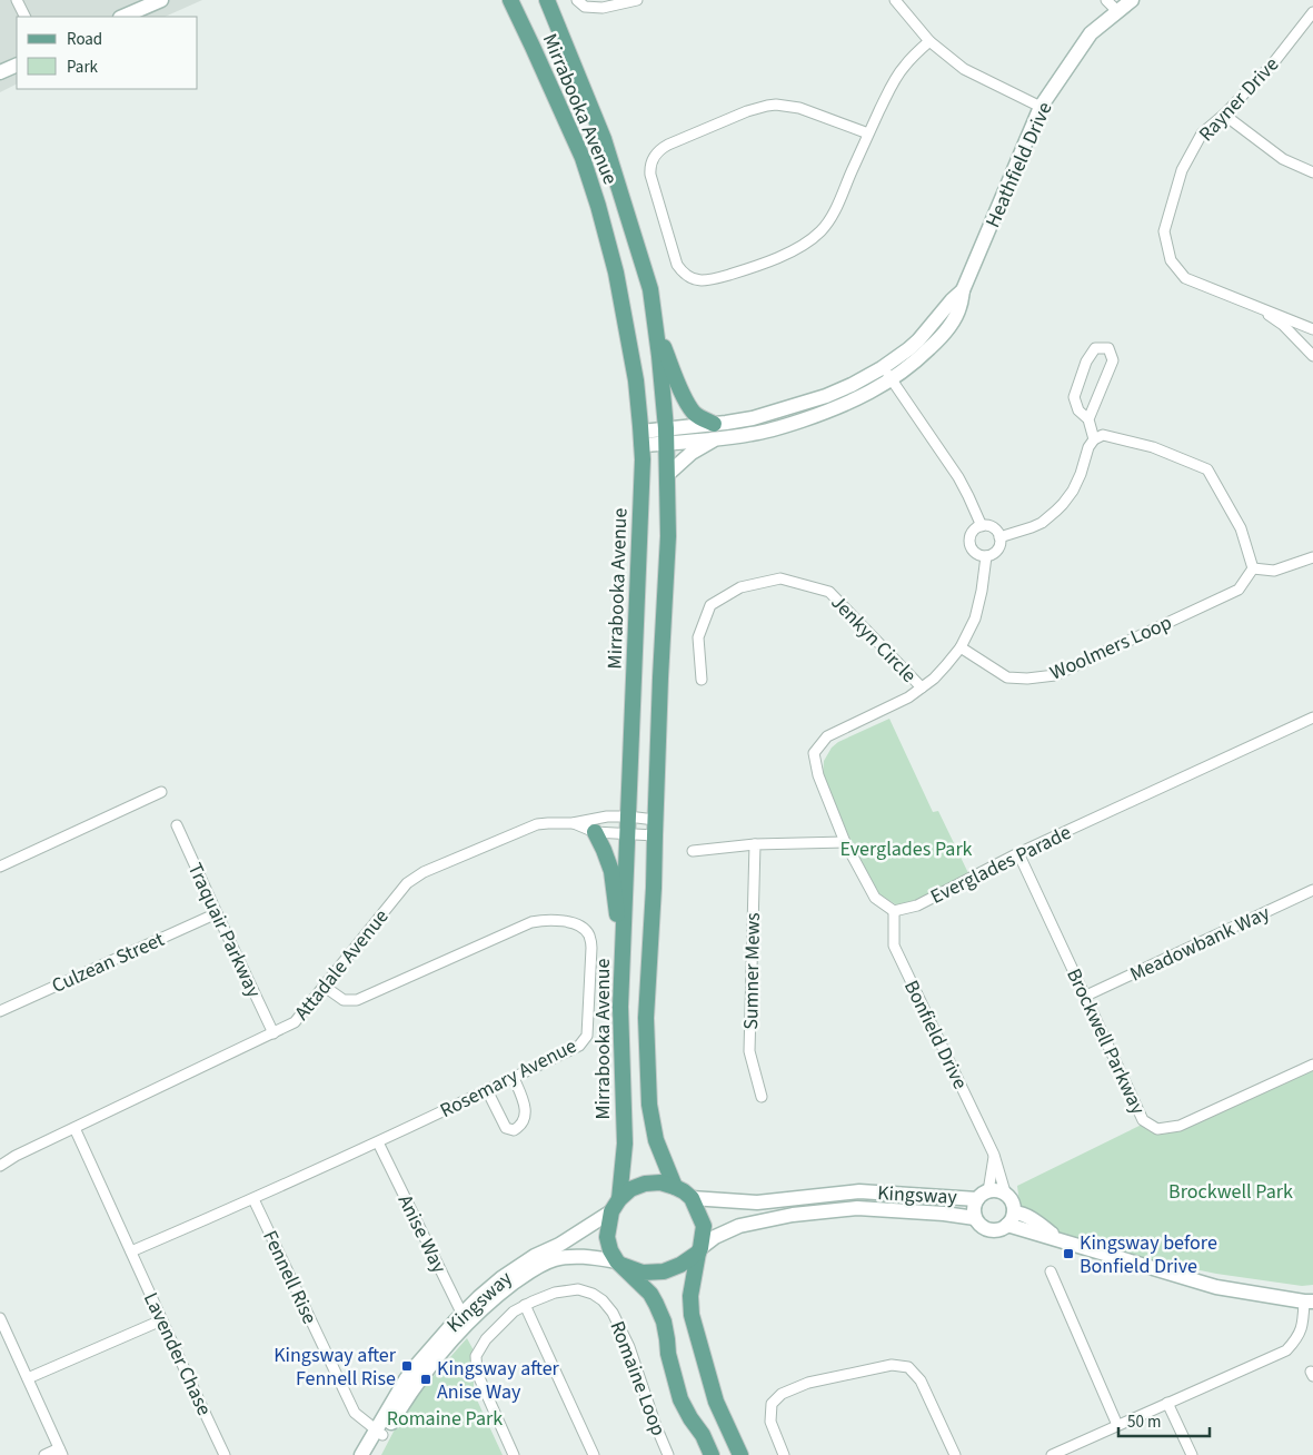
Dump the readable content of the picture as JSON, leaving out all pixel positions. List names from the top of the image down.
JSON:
{
  "streets": {
    "main road": ["Mirrabooka Avenue", "Heathfield Drive", "Kingsway"],
    "street": [
      "Rayner Drive",
      "Jenkyn Circle",
      "Woolmers Loop",
      "Everglades Parade",
      "Traquair Parkway",
      "Meadowbank Way",
      "Culzean Street",
      "Attadale Avenue",
      "Sumner Mews",
      "Bonfield Drive",
      "Brockwell Parkway",
      "Rosemary Avenue",
      "Anise Way",
      "Fennell Rise",
      "Lavender Chase",
      "Romaine Loop"
    ]
  },
  "crossings": [
    ["Mirrabooka Avenue", "Heathfield Drive"],
    ["Mirrabooka Avenue", "Attadale Avenue"],
    ["Mirrabooka Avenue", "Kingsway"],
    ["Everglades Parade", "Bonfield Drive"],
    ["Everglades Parade", "Brockwell Parkway"],
    ["Traquair Parkway", "Culzean Street"],
    ["Traquair Parkway", "Attadale Avenue"],
    ["Meadowbank Way", "Brockwell Parkway"],
    ["Attadale Avenue", "Rosemary Avenue"],
    ["Attadale Avenue", "Lavender Chase"],
    ["Bonfield Drive", "Kingsway"],
    ["Rosemary Avenue", "Anise Way"],
    ["Rosemary Avenue", "Fennell Rise"],
    ["Rosemary Avenue", "Lavender Chase"],
    ["Kingsway", "Anise Way"],
    ["Kingsway", "Fennell Rise"]
  ],
  "parks": ["Everglades Park", "Brockwell Park", "Romaine Park"],
  "places": {
    "transit": ["Kingsway before Bonfield Drive", "Kingsway after Fennell Rise", "Kingsway after Anise Way"]
  },
  "legend": ["Road", "Park"],
  "scale_bar": "50 m"
}
